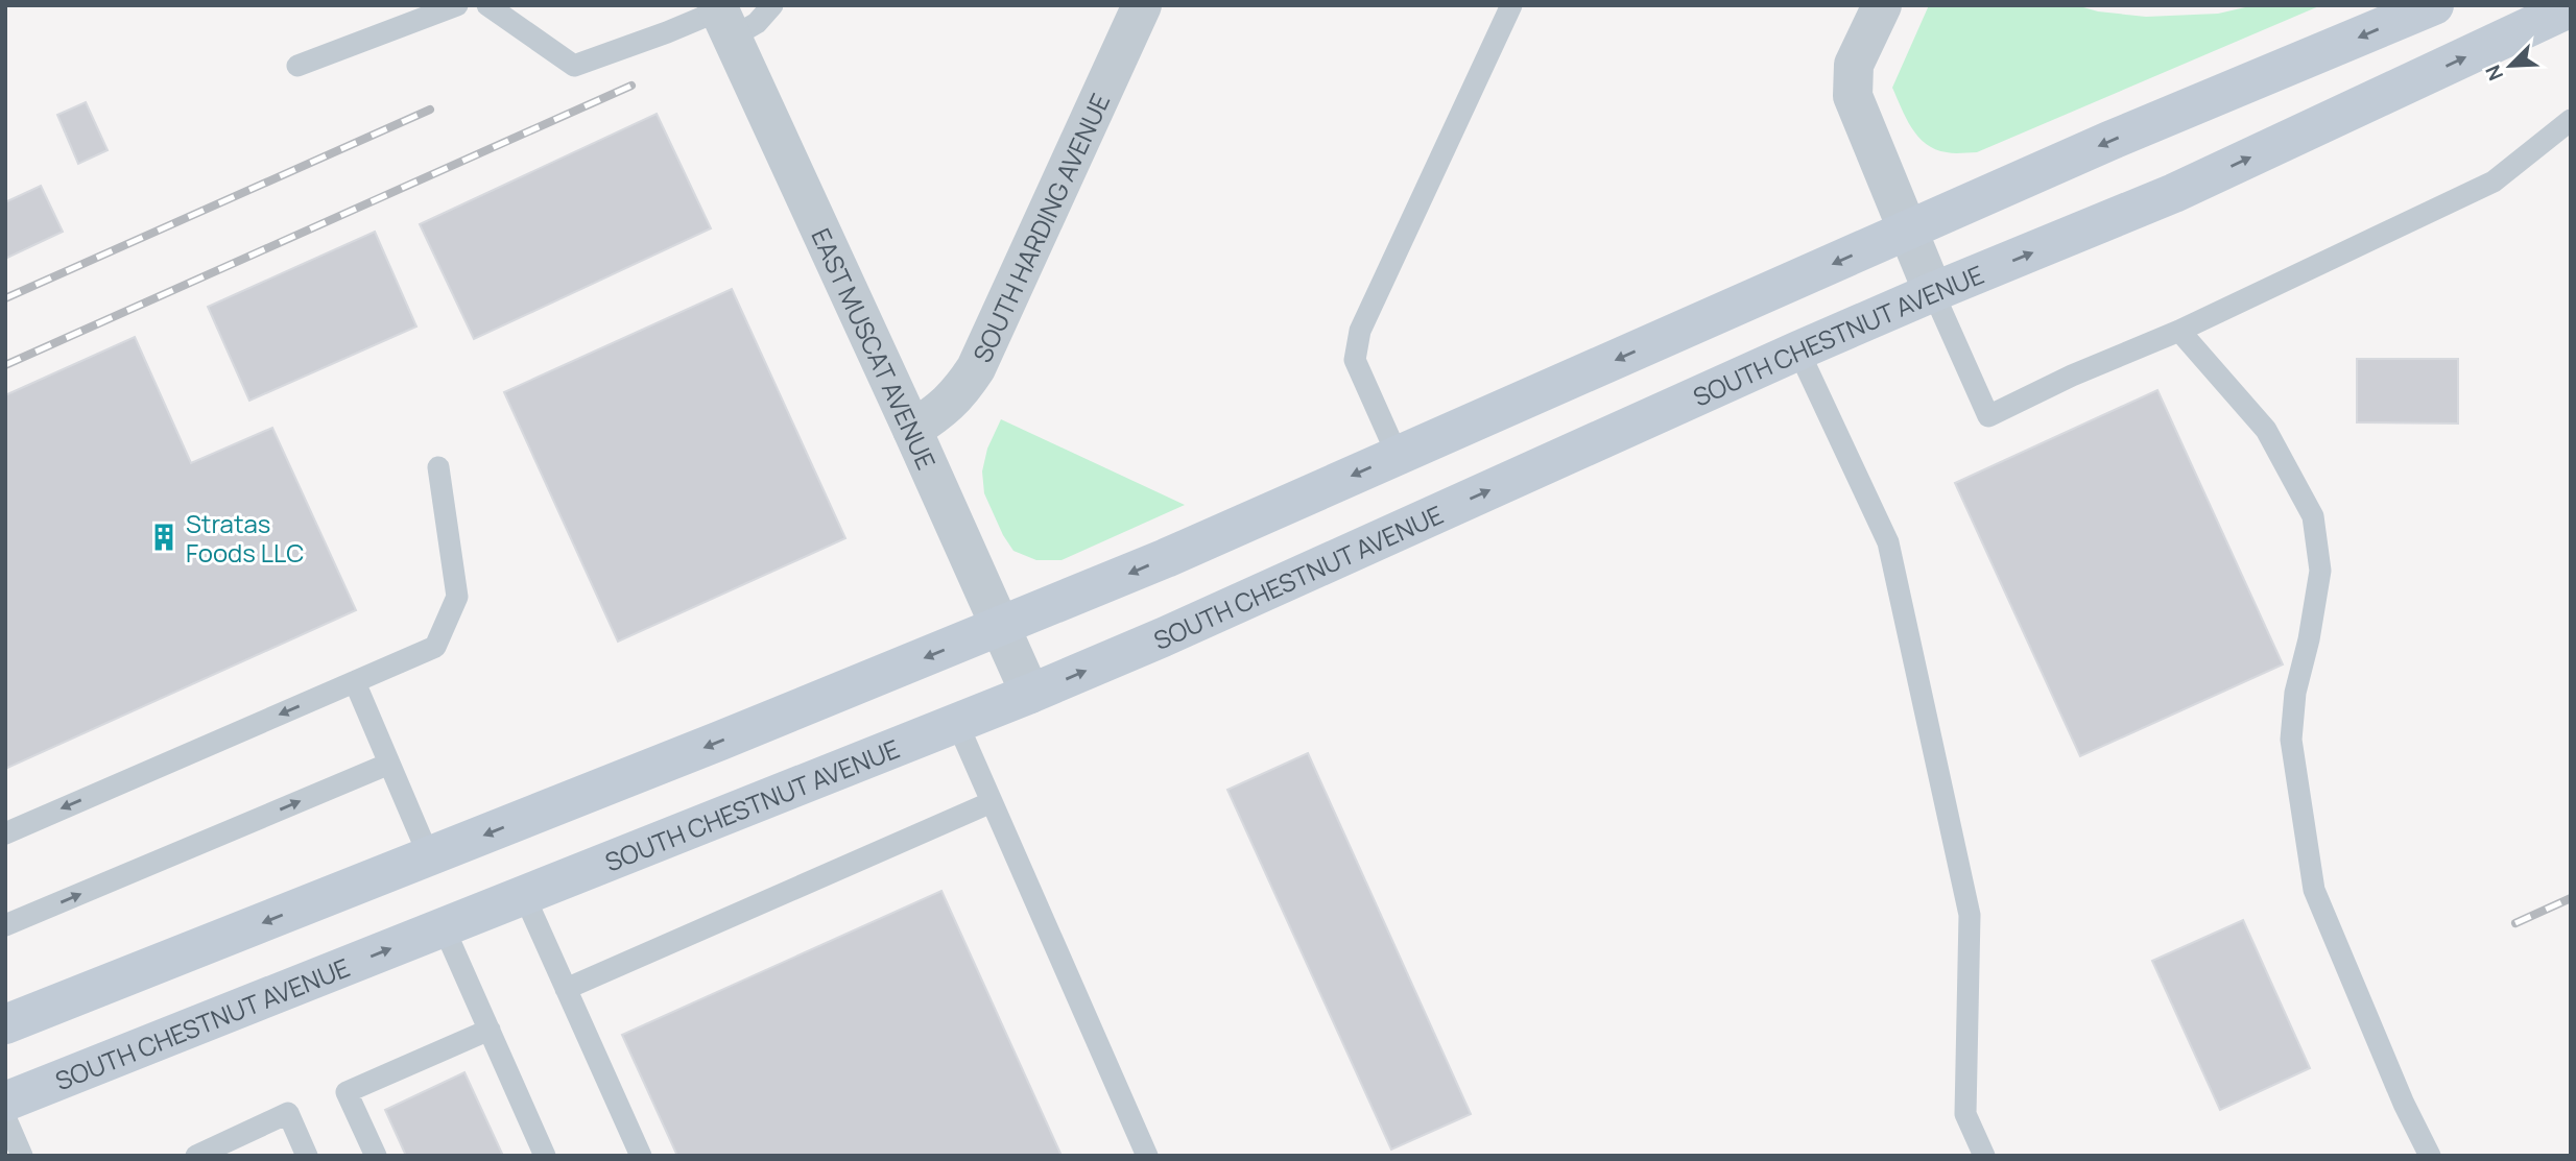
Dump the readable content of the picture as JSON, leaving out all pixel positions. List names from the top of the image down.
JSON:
{
  "streets": {
    "main road": ["SOUTH CHESTNUT AVENUE"],
    "street": ["SOUTH HARDING AVENUE", "EAST MUSCAT AVENUE"]
  },
  "crossings": [
    ["SOUTH HARDING AVENUE", "EAST MUSCAT AVENUE"],
    ["SOUTH CHESTNUT AVENUE", "EAST MUSCAT AVENUE"]
  ],
  "places": {
    "building": ["Stratas Foods LLC"]
  },
  "north": "bottom left"
}
